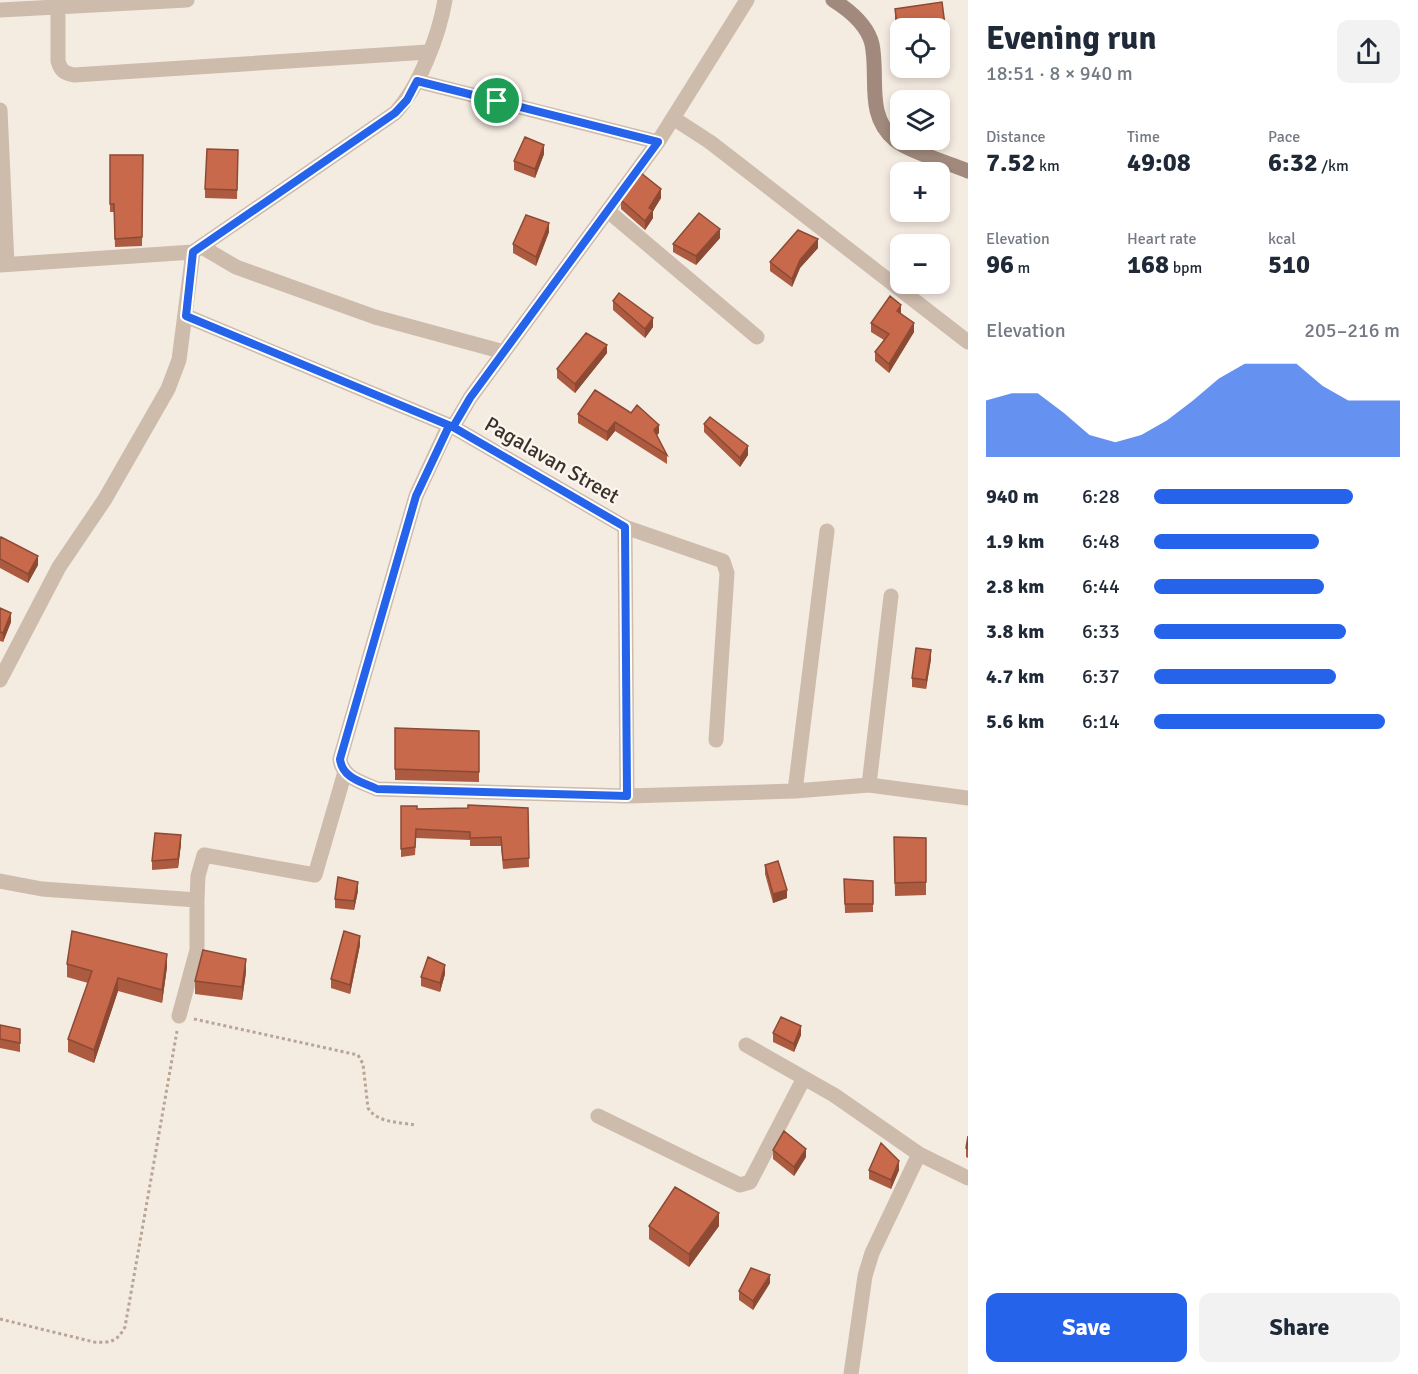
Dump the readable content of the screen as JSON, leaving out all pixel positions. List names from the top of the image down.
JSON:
{
  "streets": {
    "street": ["Pagalavan Street"]
  },
  "page": {
    "heading": ["Evening run", "18:51 · 8 × 940 m"],
    "map_buttons": ["+", "−"],
    "stats": [
      ["Distance", "7.52 km"],
      ["Time", "49:08"],
      ["Pace", "6:32 /km"],
      ["Elevation", "96 m"],
      ["Heart rate", "168 bpm"],
      ["kcal", "510"]
    ],
    "chart": ["Elevation", "205–216 m"],
    "list": [
      {
        "name": "940 m",
        "note": "6:28"
      },
      {
        "name": "1.9 km",
        "note": "6:48"
      },
      {
        "name": "2.8 km",
        "note": "6:44"
      },
      {
        "name": "3.8 km",
        "note": "6:33"
      },
      {
        "name": "4.7 km",
        "note": "6:37"
      },
      {
        "name": "5.6 km",
        "note": "6:14"
      }
    ],
    "buttons": ["Save", "Share"]
  }
}
